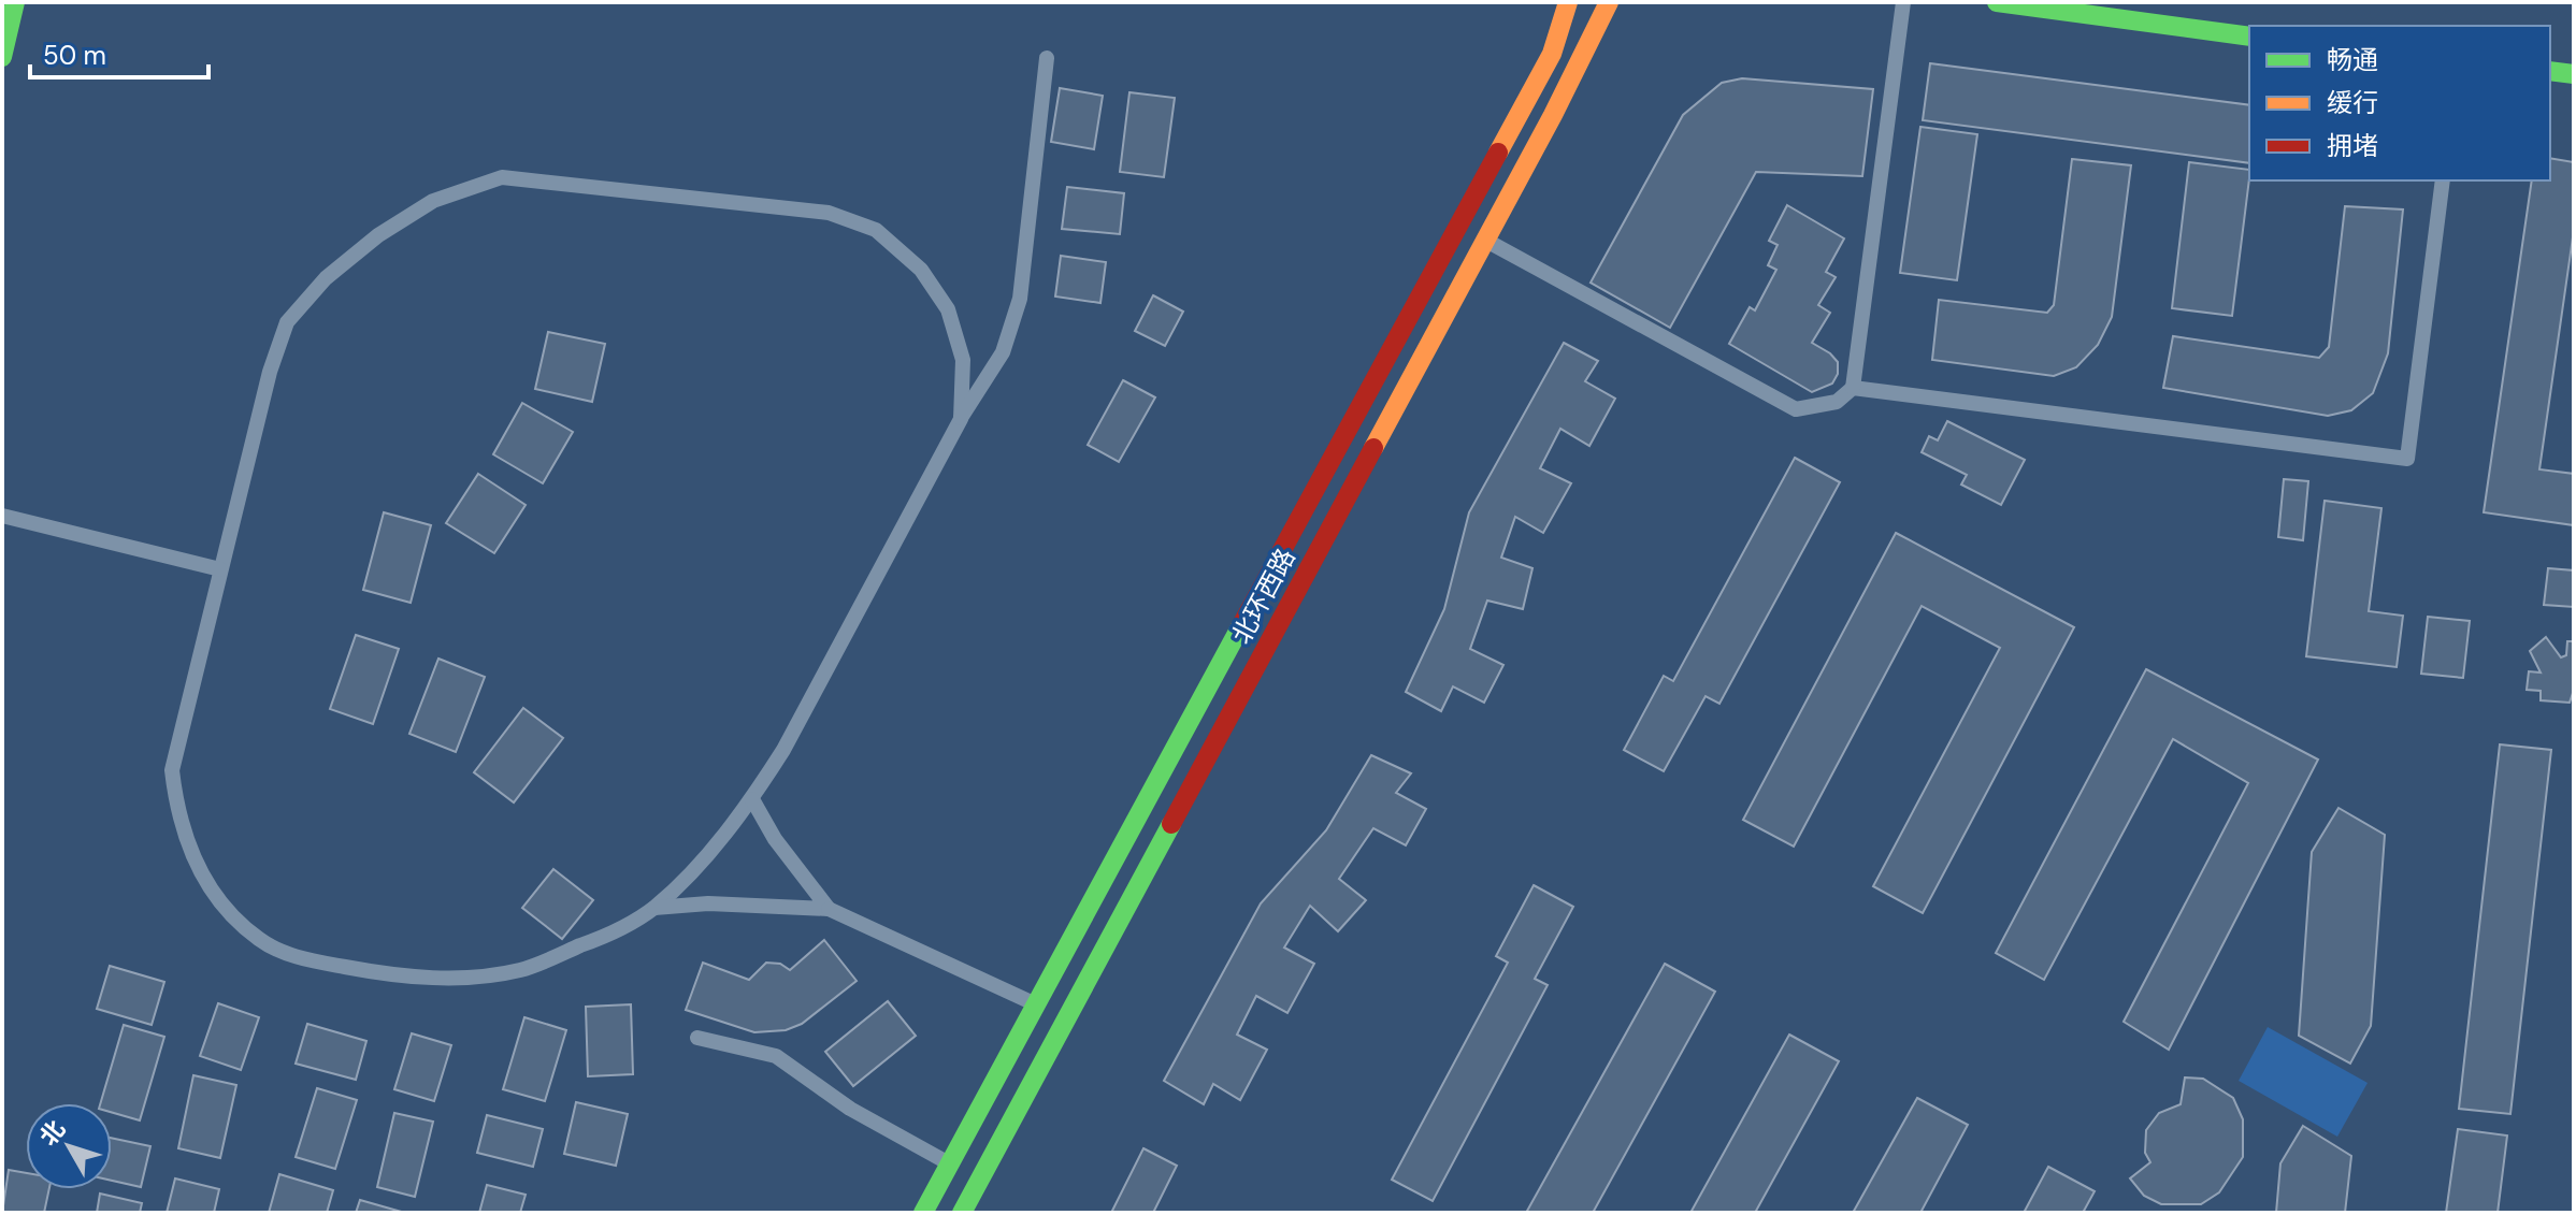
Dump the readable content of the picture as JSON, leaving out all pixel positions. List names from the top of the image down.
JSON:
{
  "streets": {
    "street": ["北环西路"]
  },
  "legend": ["畅通", "缓行", "拥堵"],
  "scale_bar": "50 m",
  "north": "top left"
}
